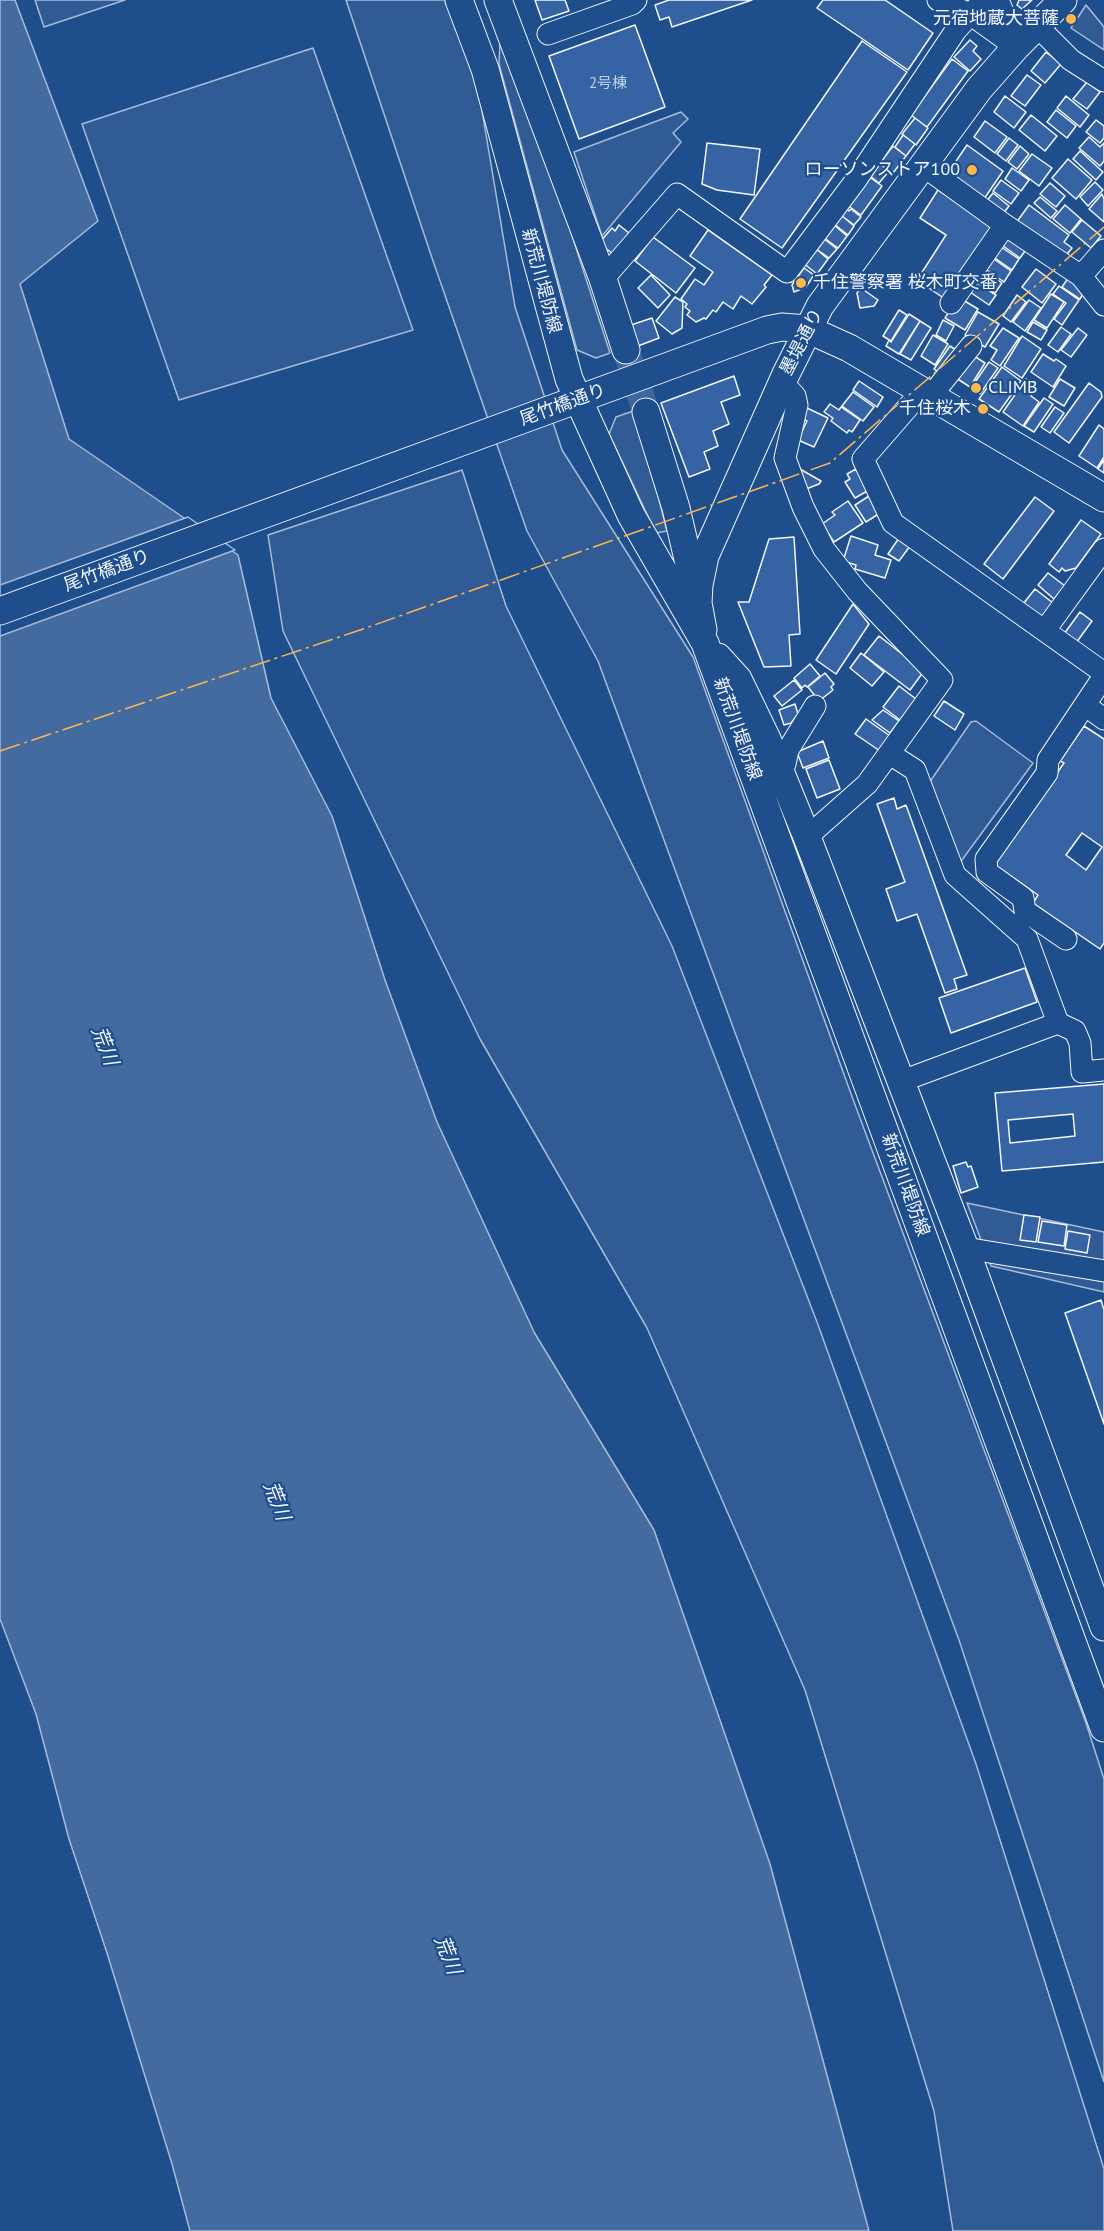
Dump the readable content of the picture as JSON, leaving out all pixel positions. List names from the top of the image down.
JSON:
{
  "streets": {
    "main road": ["新荒川堤防線", "墨堤通り", "尾竹橋通り"]
  },
  "crossings": [
    ["新荒川堤防線", "墨堤通り"],
    ["新荒川堤防線", "尾竹橋通り"],
    ["墨堤通り", "尾竹橋通り"]
  ],
  "water": ["荒川"],
  "places": [
    "元宿地蔵大菩薩",
    "ローソンストア100",
    "千住警察署 桜木町交番",
    "CLIMB",
    "千住桜木"
  ],
  "house_numbers": ["2号棟"]
}
